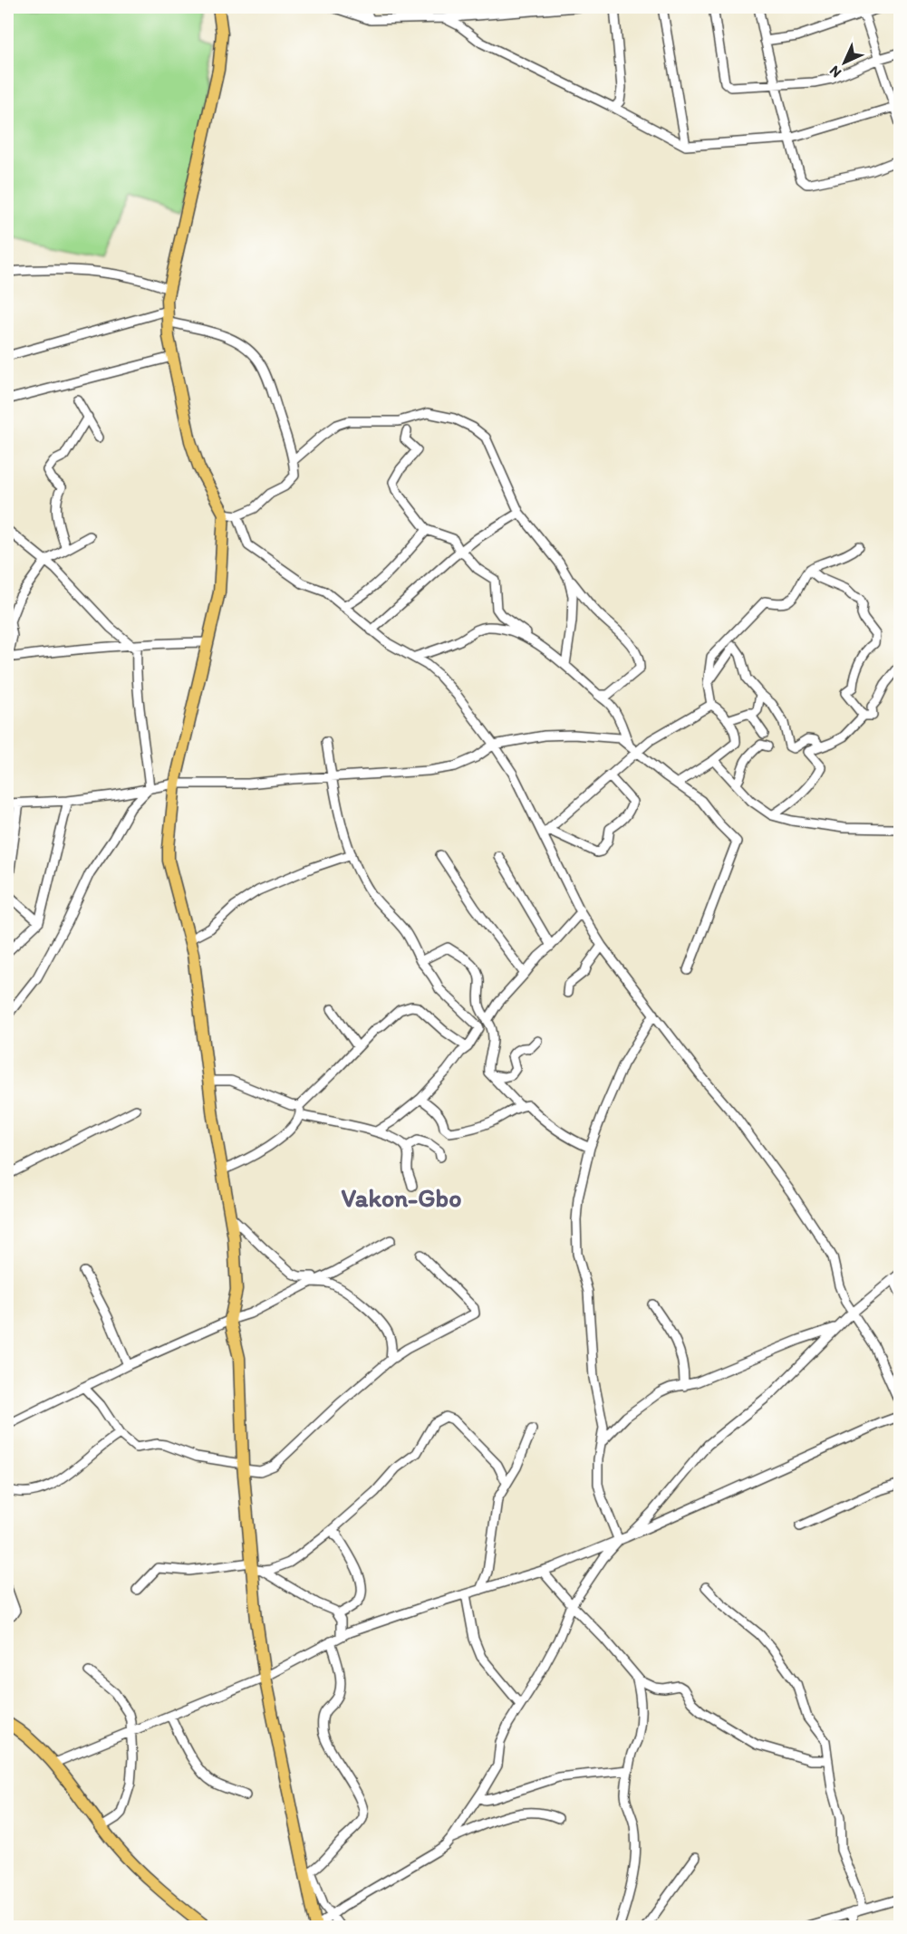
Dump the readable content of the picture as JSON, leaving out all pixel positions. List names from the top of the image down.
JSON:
{
  "districts": ["Vakon-Gbo"],
  "north": "bottom left"
}
